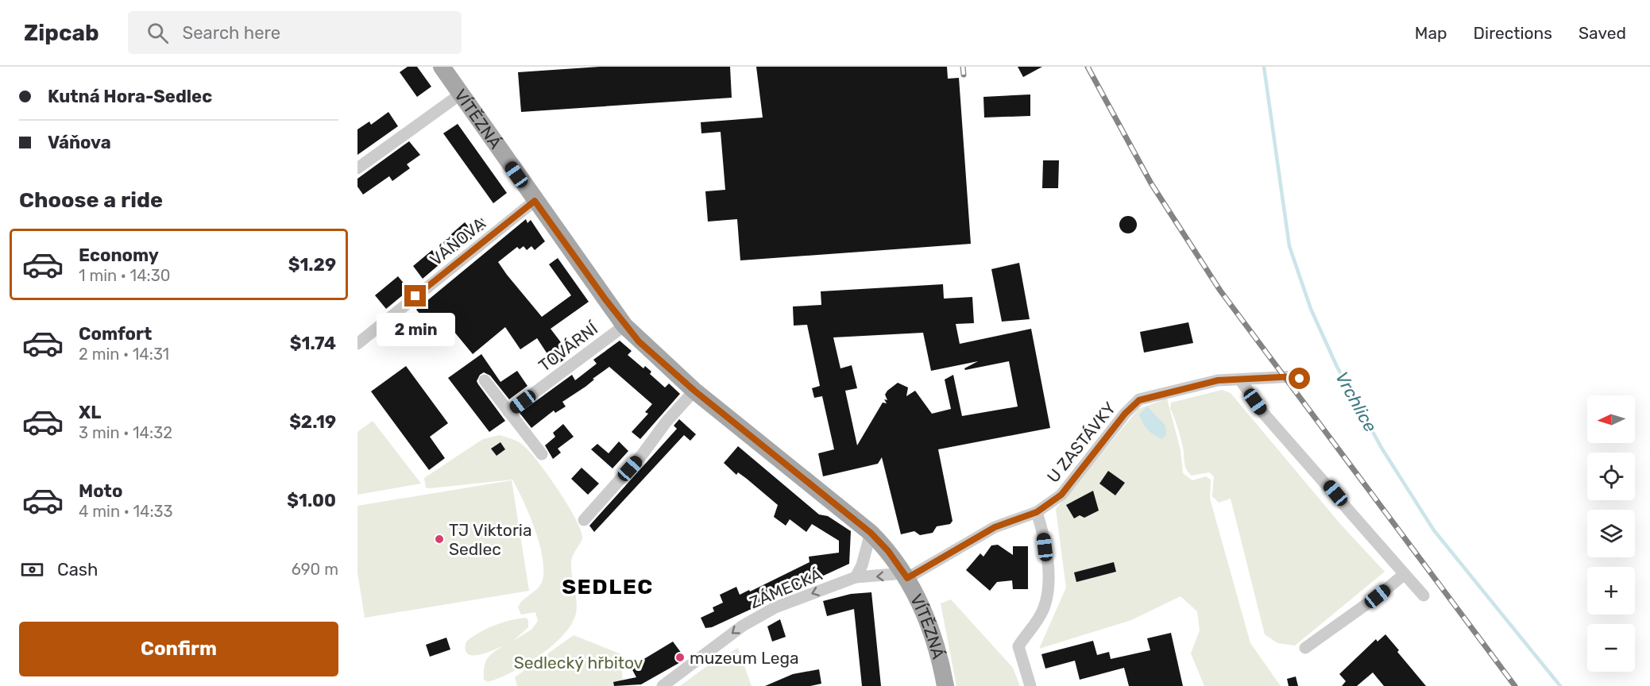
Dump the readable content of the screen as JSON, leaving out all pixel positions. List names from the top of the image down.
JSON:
{
  "streets": {
    "main road": ["VÍTĚZNÁ"],
    "street": [
      "VÁŇOVA",
      "TOVÁRNÍ",
      "U ZASTÁVKY",
      "ZÁMECKÁ"
    ]
  },
  "crossings": [
    ["VÍTĚZNÁ", "VÁŇOVA"],
    ["VÍTĚZNÁ", "TOVÁRNÍ"],
    ["VÍTĚZNÁ", "U ZASTÁVKY"],
    ["VÍTĚZNÁ", "ZÁMECKÁ"],
    ["U ZASTÁVKY", "ZÁMECKÁ"]
  ],
  "one_way": ["ZÁMECKÁ"],
  "districts": ["SEDLEC"],
  "water": ["Vrchlice"],
  "parks": ["Sedlecký hřbitov"],
  "places": ["TJ Viktoria Sedlec", "muzeum Lega"],
  "north": "left",
  "page": {
    "header": "Zipcab",
    "search": "Search here",
    "nav": ["Map", "Directions", "Saved"],
    "banner": ["Kutná Hora-Sedlec", "Váňova"],
    "heading": "Choose a ride",
    "list": [
      {
        "name": "Economy",
        "note": "1 min · 14:30",
        "value": "$1.29"
      },
      {
        "name": "Comfort",
        "note": "2 min · 14:31",
        "value": "$1.74"
      },
      {
        "name": "XL",
        "note": "3 min · 14:32",
        "value": "$2.19"
      },
      {
        "name": "Moto",
        "note": "4 min · 14:33",
        "value": "$1.00"
      }
    ],
    "bubble": "2 min",
    "map_buttons": ["+", "−"],
    "pay": ["Cash", "690 m"],
    "buttons": "Confirm"
  }
}
